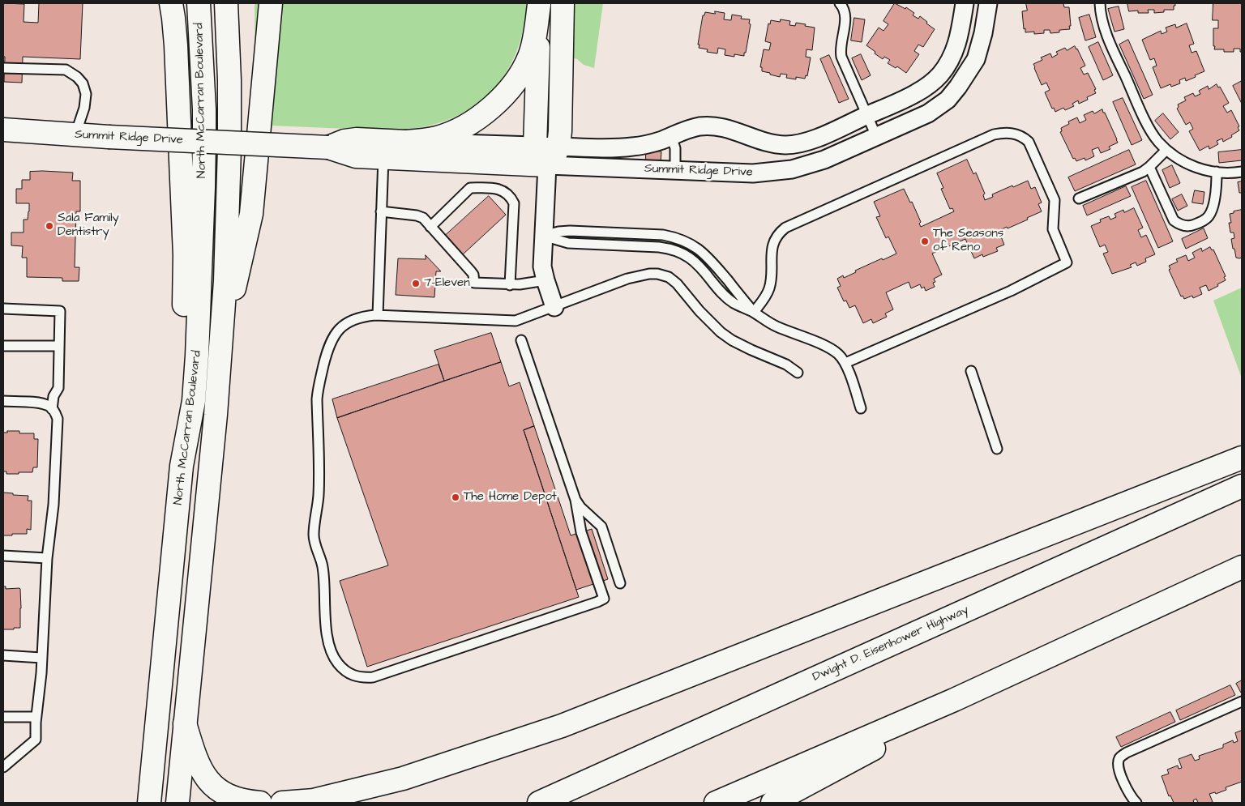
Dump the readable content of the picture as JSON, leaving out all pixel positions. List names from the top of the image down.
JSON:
{
  "streets": {
    "main road": ["North McCarran Boulevard", "Summit Ridge Drive", "Dwight D. Eisenhower Highway"]
  },
  "places": [
    "Sala Family Dentistry",
    "The Seasons of Reno",
    "7-Eleven",
    "The Home Depot"
  ]
}
